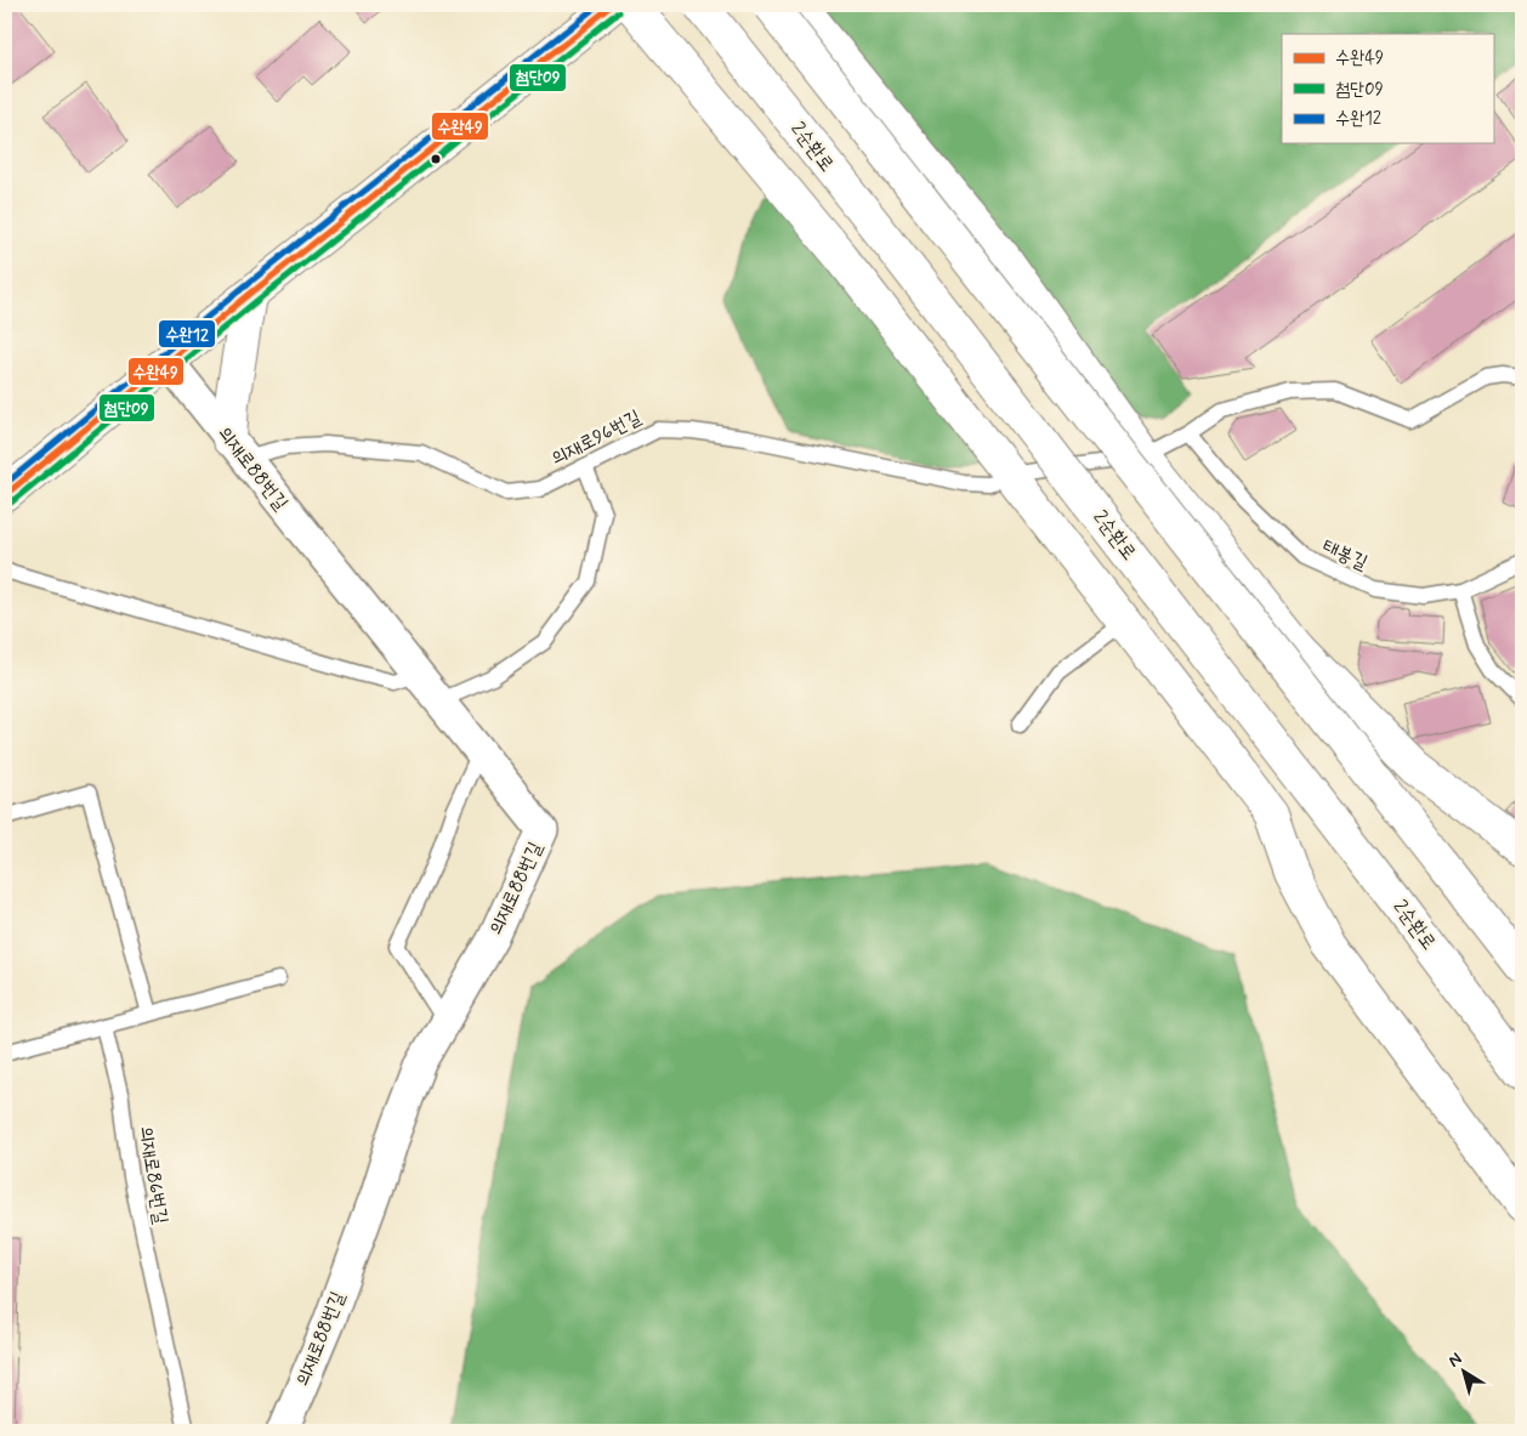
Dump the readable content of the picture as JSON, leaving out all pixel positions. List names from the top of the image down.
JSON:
{
  "streets": {
    "main road": ["2순환로"],
    "street": ["의재로88번길"],
    "lane": ["의재로96번길", "태봉길", "의재로86번길"]
  },
  "crossings": [
    ["의재로96번길", "의재로88번길"]
  ],
  "lines": ["transit line 수완49", "transit line 수완12", "transit line 첨단09"],
  "legend": ["수완49", "첨단09", "수완12"],
  "north": "top left"
}
